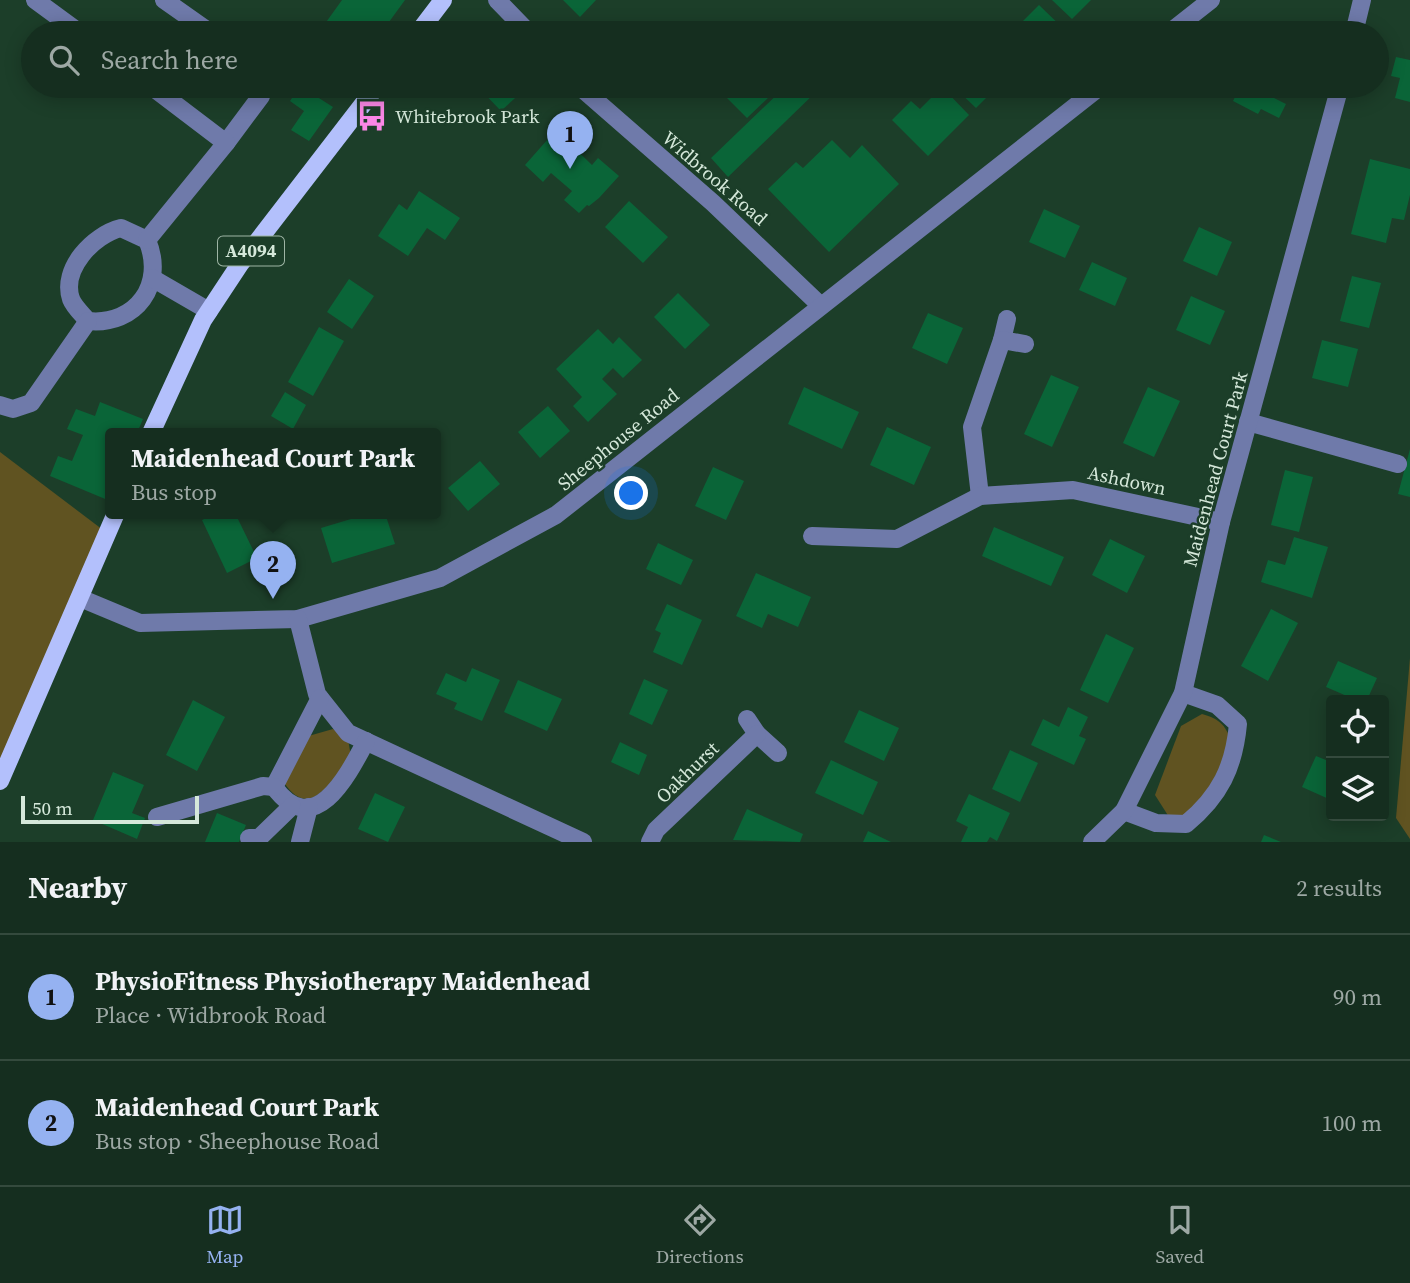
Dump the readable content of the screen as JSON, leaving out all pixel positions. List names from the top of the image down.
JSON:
{
  "streets": {
    "main road": ["A4094"],
    "street": [
      "Widbrook Road",
      "Sheephouse Road",
      "Maidenhead Court Park",
      "Ashdown",
      "Oakhurst"
    ]
  },
  "crossings": [
    ["Widbrook Road", "Sheephouse Road"],
    ["Maidenhead Court Park", "Ashdown"]
  ],
  "places": {
    "bus stop": ["Whitebrook Park"]
  },
  "scale_bar": "50 m",
  "page": {
    "search": "Search here",
    "pins": ["1", "2"],
    "popup": ["Maidenhead Court Park", "Bus stop"],
    "scale": "50 m",
    "heading": ["Nearby", "2 results"],
    "list": [
      {
        "mark": "1",
        "name": "PhysioFitness Physiotherapy Maidenhead",
        "note": "Place · Widbrook Road",
        "value": "90 m"
      },
      {
        "mark": "2",
        "name": "Maidenhead Court Park",
        "note": "Bus stop · Sheephouse Road",
        "value": "100 m"
      }
    ],
    "nav": ["Map", "Directions", "Saved"]
  }
}
